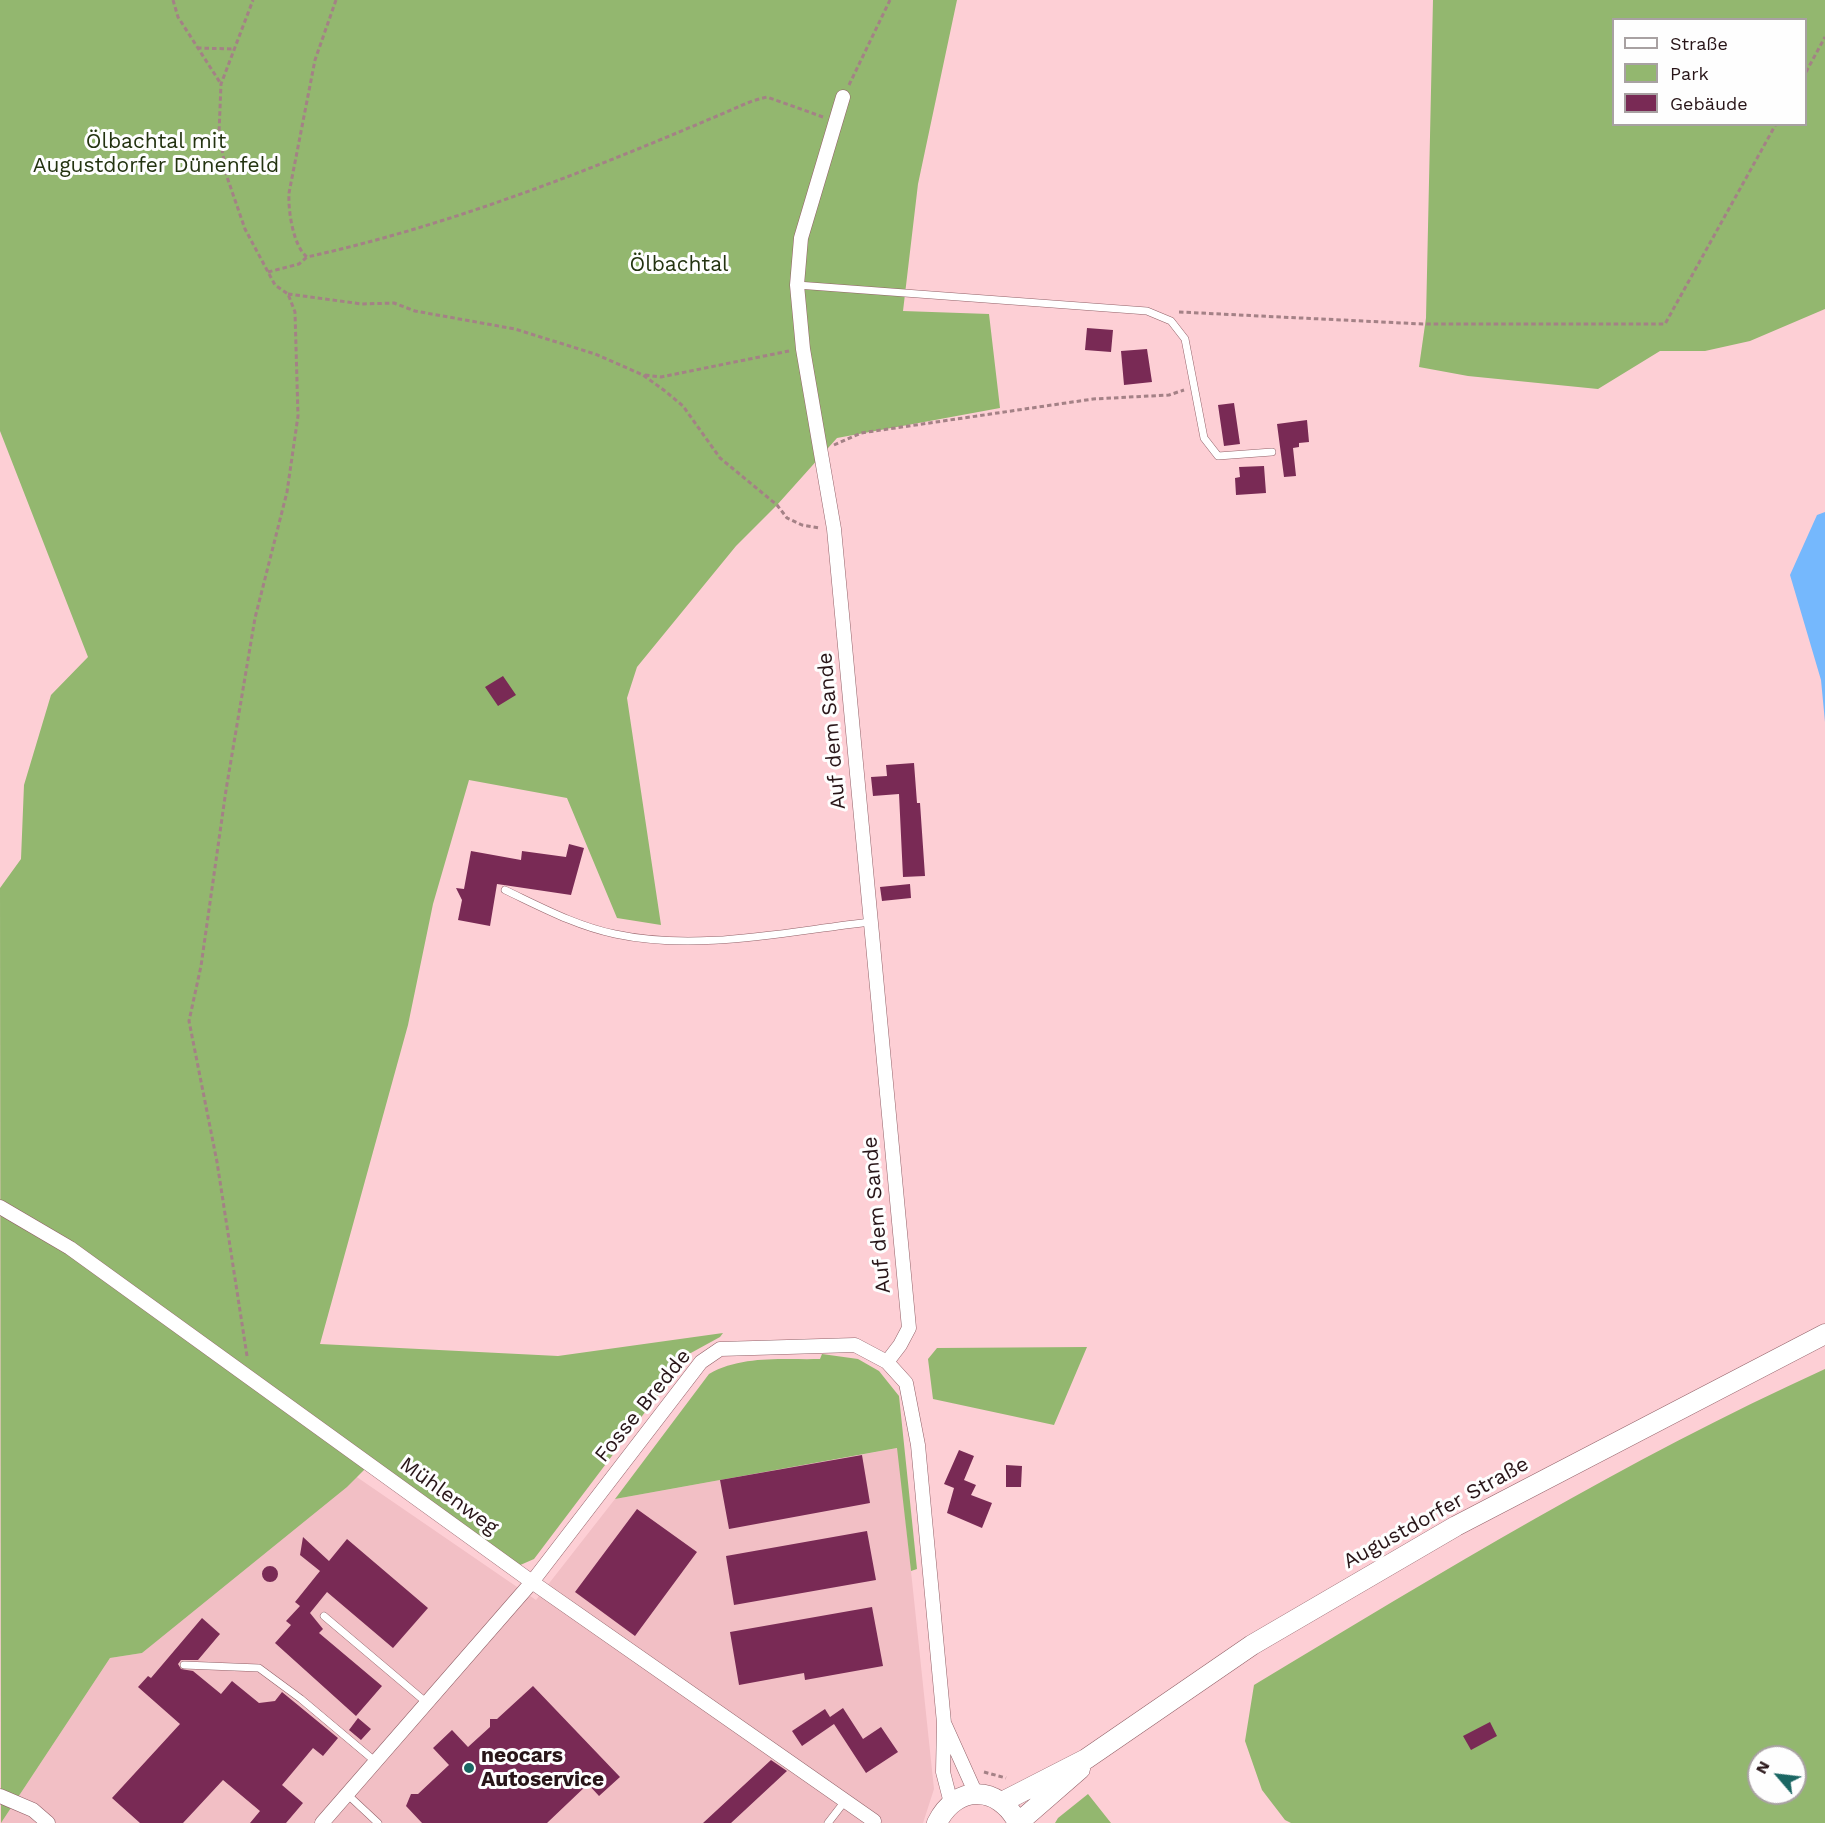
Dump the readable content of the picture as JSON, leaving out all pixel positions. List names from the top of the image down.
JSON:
{
  "streets": {
    "main road": ["Augustdorfer Straße"],
    "street": ["Auf dem Sande", "Fosse Bredde", "Mühlenweg"]
  },
  "crossings": [
    ["Auf dem Sande", "Fosse Bredde"],
    ["Fosse Bredde", "Mühlenweg"]
  ],
  "parks": ["Ölbachtal mit Augustdorfer Dünenfeld", "Ölbachtal"],
  "places": ["neocars Autoservice"],
  "legend": ["Straße", "Park", "Gebäude"],
  "north": "top left"
}
